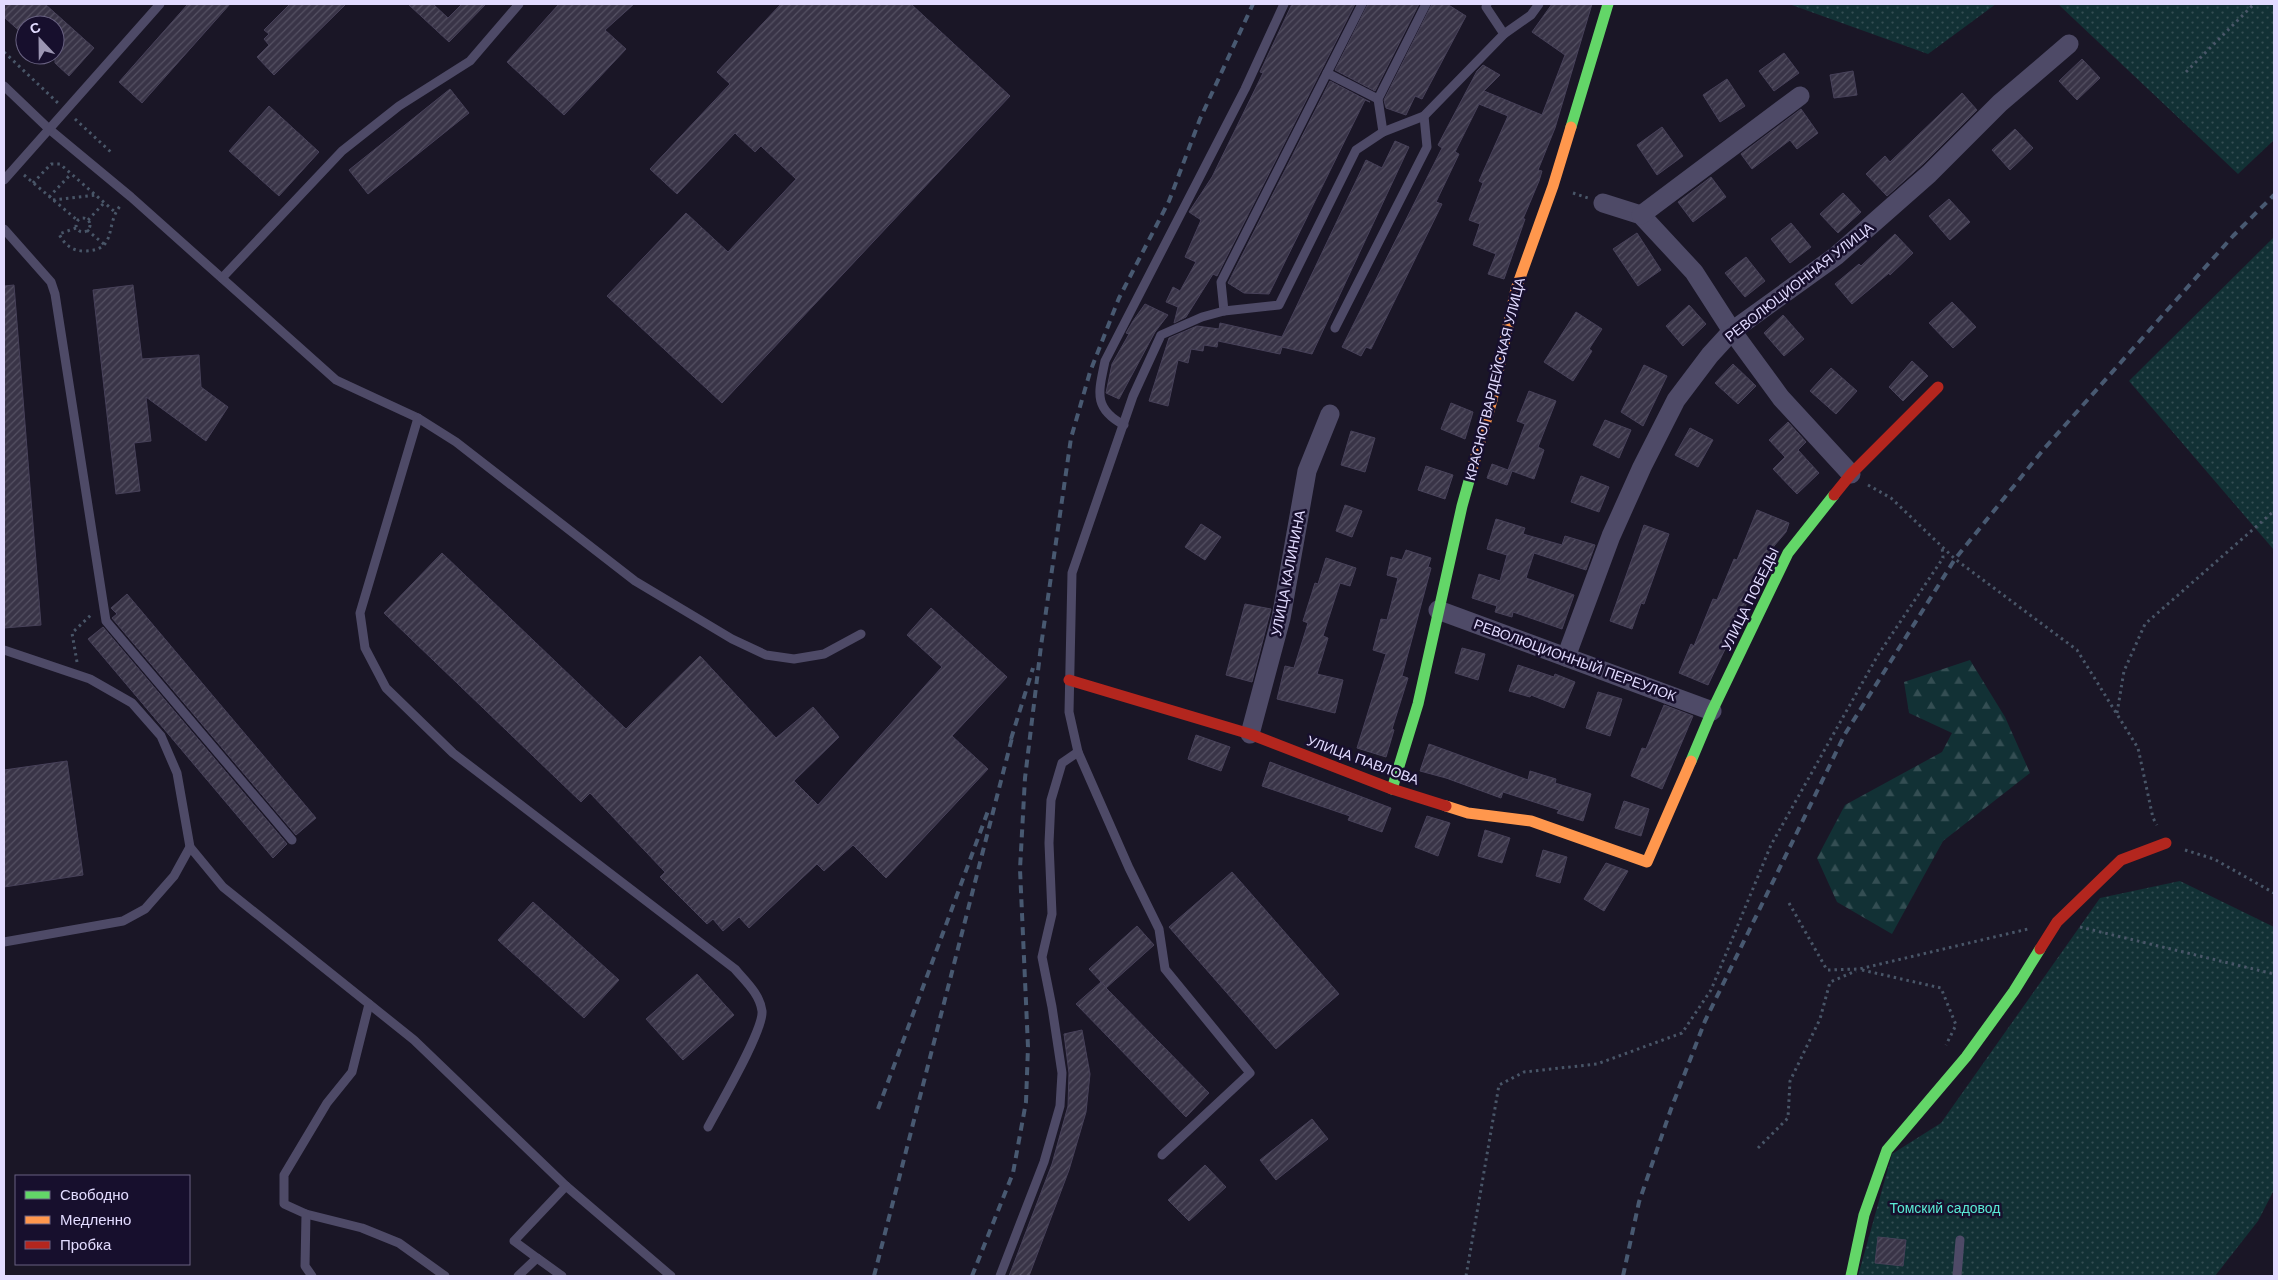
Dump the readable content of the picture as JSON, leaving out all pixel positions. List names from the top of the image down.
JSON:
{
  "streets": {
    "street": [
      "РЕВОЛЮЦИОННАЯ УЛИЦА",
      "КРАСНОГВАРДЕЙСКАЯ УЛИЦА",
      "УЛИЦА КАЛИНИНА",
      "УЛИЦА ПОБЕДЫ",
      "РЕВОЛЮЦИОННЫЙ ПЕРЕУЛОК",
      "УЛИЦА ПАВЛОВА"
    ]
  },
  "crossings": [
    ["РЕВОЛЮЦИОННАЯ УЛИЦА", "РЕВОЛЮЦИОННЫЙ ПЕРЕУЛОК"],
    ["КРАСНОГВАРДЕЙСКАЯ УЛИЦА", "РЕВОЛЮЦИОННЫЙ ПЕРЕУЛОК"],
    ["КРАСНОГВАРДЕЙСКАЯ УЛИЦА", "УЛИЦА ПАВЛОВА"],
    ["УЛИЦА КАЛИНИНА", "УЛИЦА ПАВЛОВА"],
    ["УЛИЦА ПОБЕДЫ", "РЕВОЛЮЦИОННЫЙ ПЕРЕУЛОК"],
    ["УЛИЦА ПОБЕДЫ", "УЛИЦА ПАВЛОВА"]
  ],
  "parks": ["Томский садовод"],
  "legend": ["Свободно", "Медленно", "Пробка"],
  "north": "top"
}
